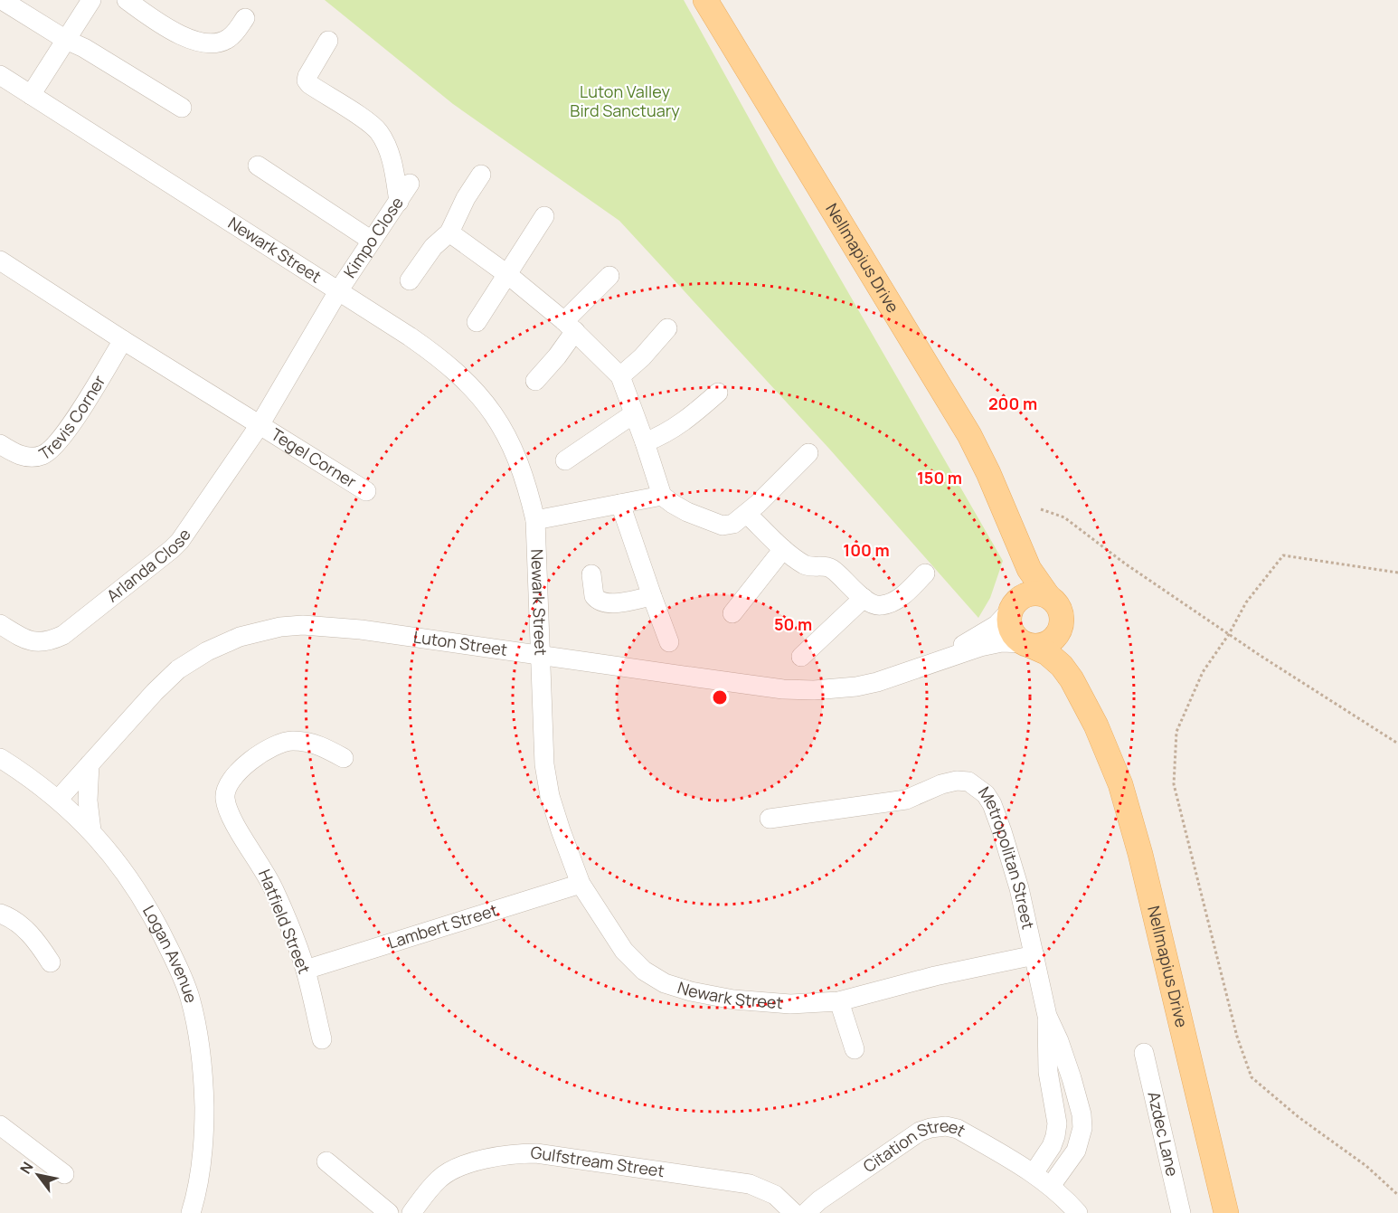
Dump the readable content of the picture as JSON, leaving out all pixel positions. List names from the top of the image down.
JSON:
{
  "streets": {
    "main road": ["Nellmapius Drive"],
    "street": [
      "Kimpo Close",
      "Newark Street",
      "Trevis Corner",
      "Tegel Corner",
      "Arlanda Close",
      "Luton Street",
      "Metropolitan Street",
      "Hatfield Street",
      "Lambert Street",
      "Logan Avenue",
      "Azdec Lane",
      "Citation Street",
      "Gulfstream Street"
    ]
  },
  "crossings": [
    ["Kimpo Close", "Newark Street"],
    ["Kimpo Close", "Arlanda Close"],
    ["Newark Street", "Arlanda Close"],
    ["Newark Street", "Luton Street"],
    ["Newark Street", "Metropolitan Street"],
    ["Newark Street", "Lambert Street"],
    ["Nellmapius Drive", "Luton Street"],
    ["Tegel Corner", "Arlanda Close"],
    ["Luton Street", "Logan Avenue"],
    ["Metropolitan Street", "Citation Street"],
    ["Hatfield Street", "Lambert Street"]
  ],
  "parks": ["Luton Valley Bird Sanctuary"],
  "north": "top left",
  "rings": [
    "200 m",
    "150 m",
    "100 m",
    "50 m"
  ]
}
